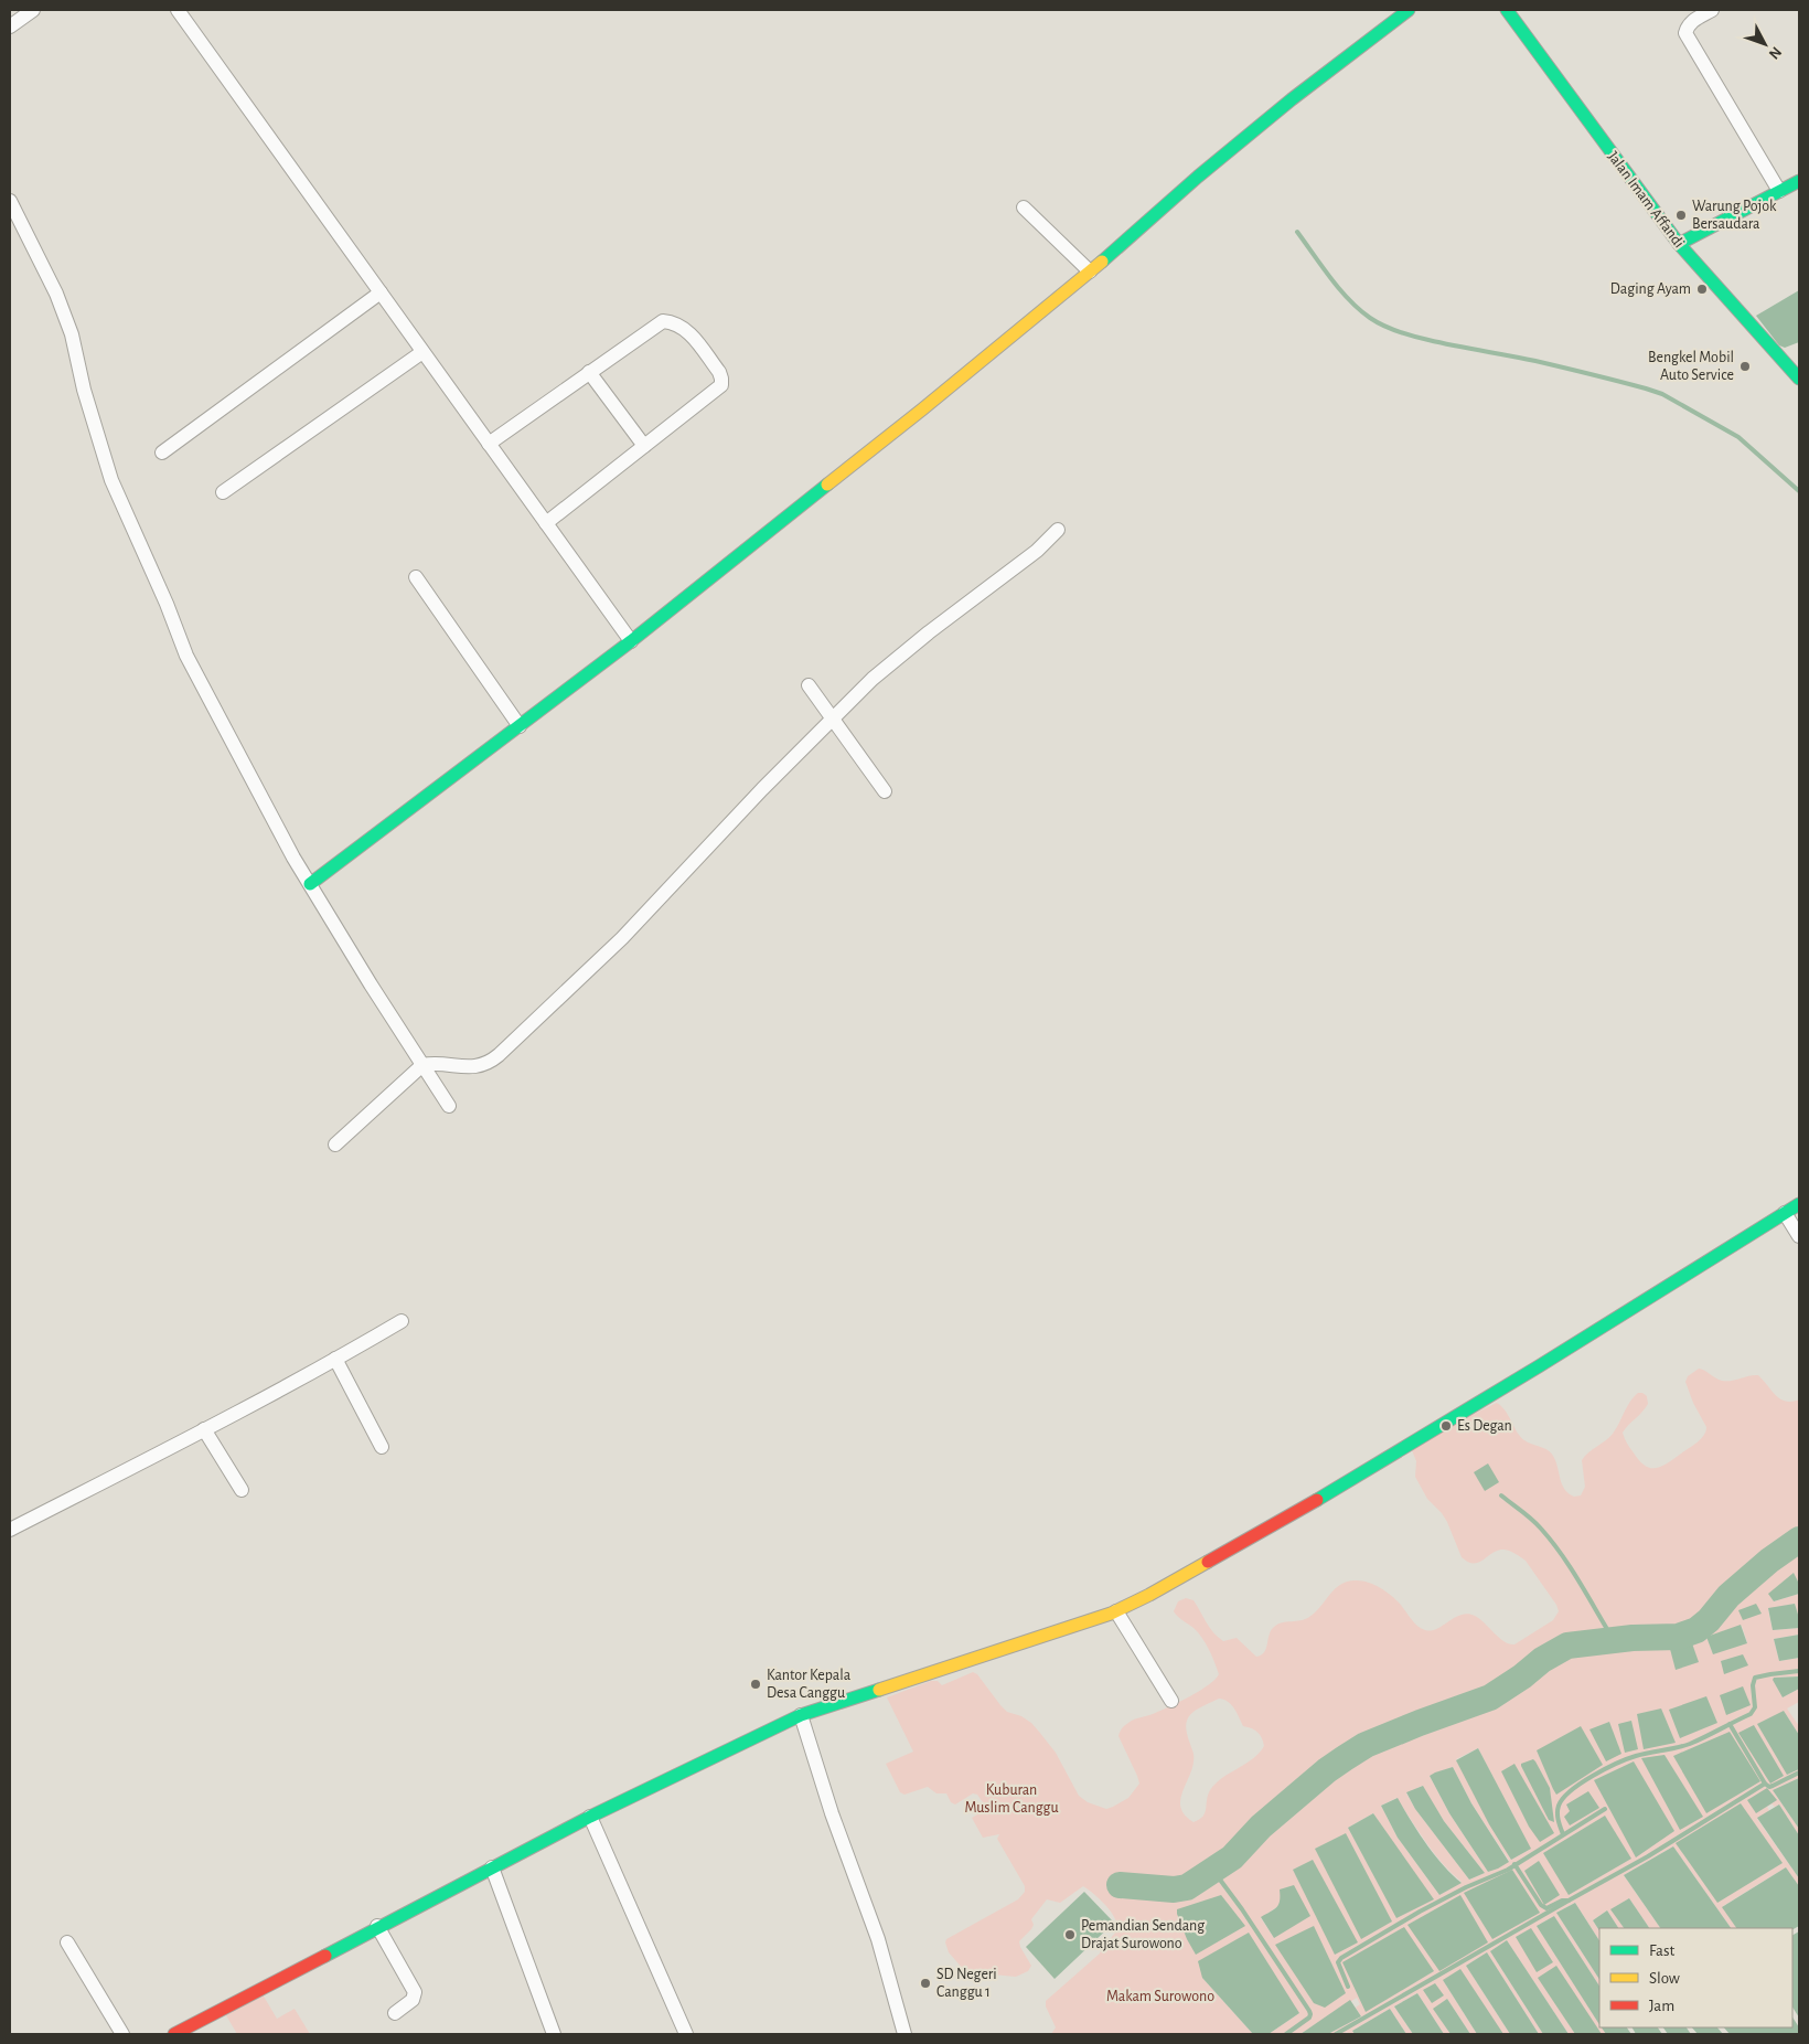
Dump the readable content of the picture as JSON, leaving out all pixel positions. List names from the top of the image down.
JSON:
{
  "streets": {
    "street": ["Jalan Imam Affandi"]
  },
  "parks": ["Kuburan Muslim Canggu", "Makam Surowono"],
  "places": [
    "Warung Pojok Bersaudara",
    "Daging Ayam",
    "Bengkel Mobil Auto Service",
    "Es Degan",
    "Kantor Kepala Desa Canggu",
    "Pemandian Sendang Drajat Surowono",
    "SD Negeri Canggu 1"
  ],
  "legend": ["Fast", "Slow", "Jam"],
  "north": "bottom right"
}
